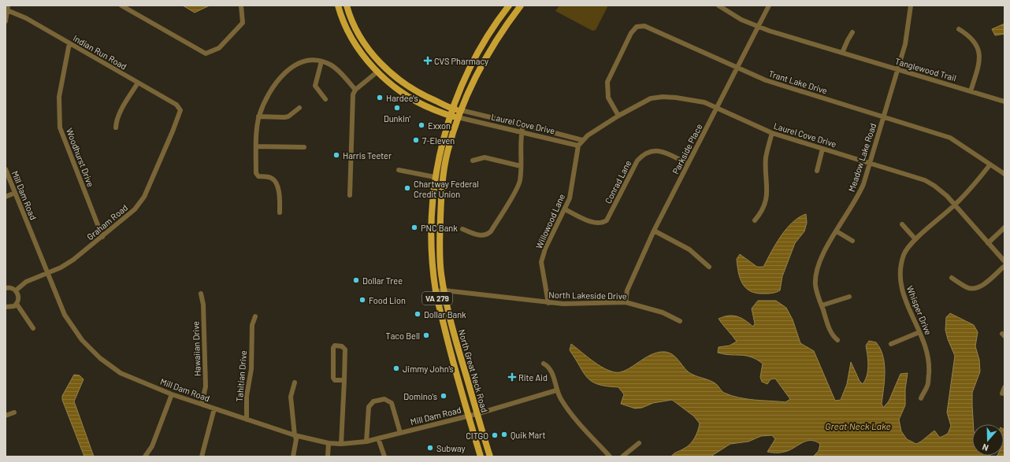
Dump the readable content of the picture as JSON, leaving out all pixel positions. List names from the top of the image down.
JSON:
{
  "streets": {
    "main road": ["VA 279", "North Great Neck Road"],
    "street": [
      "Indian Run Road",
      "Tanglewood Trail",
      "Trant Lake Drive",
      "Laurel Cove Drive",
      "Parkside Place",
      "Woodhurst Drive",
      "Meadow Lake Road",
      "Conrad Lane",
      "Mill Dam Road",
      "Willowood Lane",
      "Graham Road",
      "North Lakeside Drive",
      "Whisper Drive",
      "Hawaiian Drive",
      "Tahitian Drive"
    ]
  },
  "crossings": [
    ["Indian Run Road", "Woodhurst Drive"],
    ["Indian Run Road", "Graham Road"],
    ["Tanglewood Trail", "Parkside Place"],
    ["Tanglewood Trail", "Meadow Lake Road"],
    ["Trant Lake Drive", "Laurel Cove Drive"],
    ["Trant Lake Drive", "Parkside Place"],
    ["Trant Lake Drive", "Meadow Lake Road"],
    ["Trant Lake Drive", "Whisper Drive"],
    ["Laurel Cove Drive", "Parkside Place"],
    ["Laurel Cove Drive", "Meadow Lake Road"],
    ["Laurel Cove Drive", "Willowood Lane"],
    ["Laurel Cove Drive", "Whisper Drive"],
    ["Laurel Cove Drive", "North Great Neck Road"],
    ["Parkside Place", "Conrad Lane"],
    ["Parkside Place", "North Lakeside Drive"],
    ["Woodhurst Drive", "Graham Road"],
    ["Conrad Lane", "Willowood Lane"],
    ["Mill Dam Road", "Graham Road"],
    ["Mill Dam Road", "Hawaiian Drive"],
    ["Mill Dam Road", "North Great Neck Road"],
    ["Mill Dam Road", "Tahitian Drive"],
    ["Willowood Lane", "North Lakeside Drive"],
    ["North Lakeside Drive", "North Great Neck Road"]
  ],
  "water": ["Great Neck Lake"],
  "places": {
    "health": ["CVS Pharmacy", "Rite Aid"],
    "other": [
      "Hardee's",
      "Dunkin'",
      "Exxon",
      "7-Eleven",
      "Harris Teeter",
      "Chartway Federal Credit Union",
      "PNC Bank",
      "Dollar Tree",
      "Food Lion",
      "Dollar Bank",
      "Taco Bell",
      "Jimmy John's",
      "Domino's",
      "Quik Mart",
      "CITGO",
      "Subway"
    ]
  },
  "north": "bottom"
}
